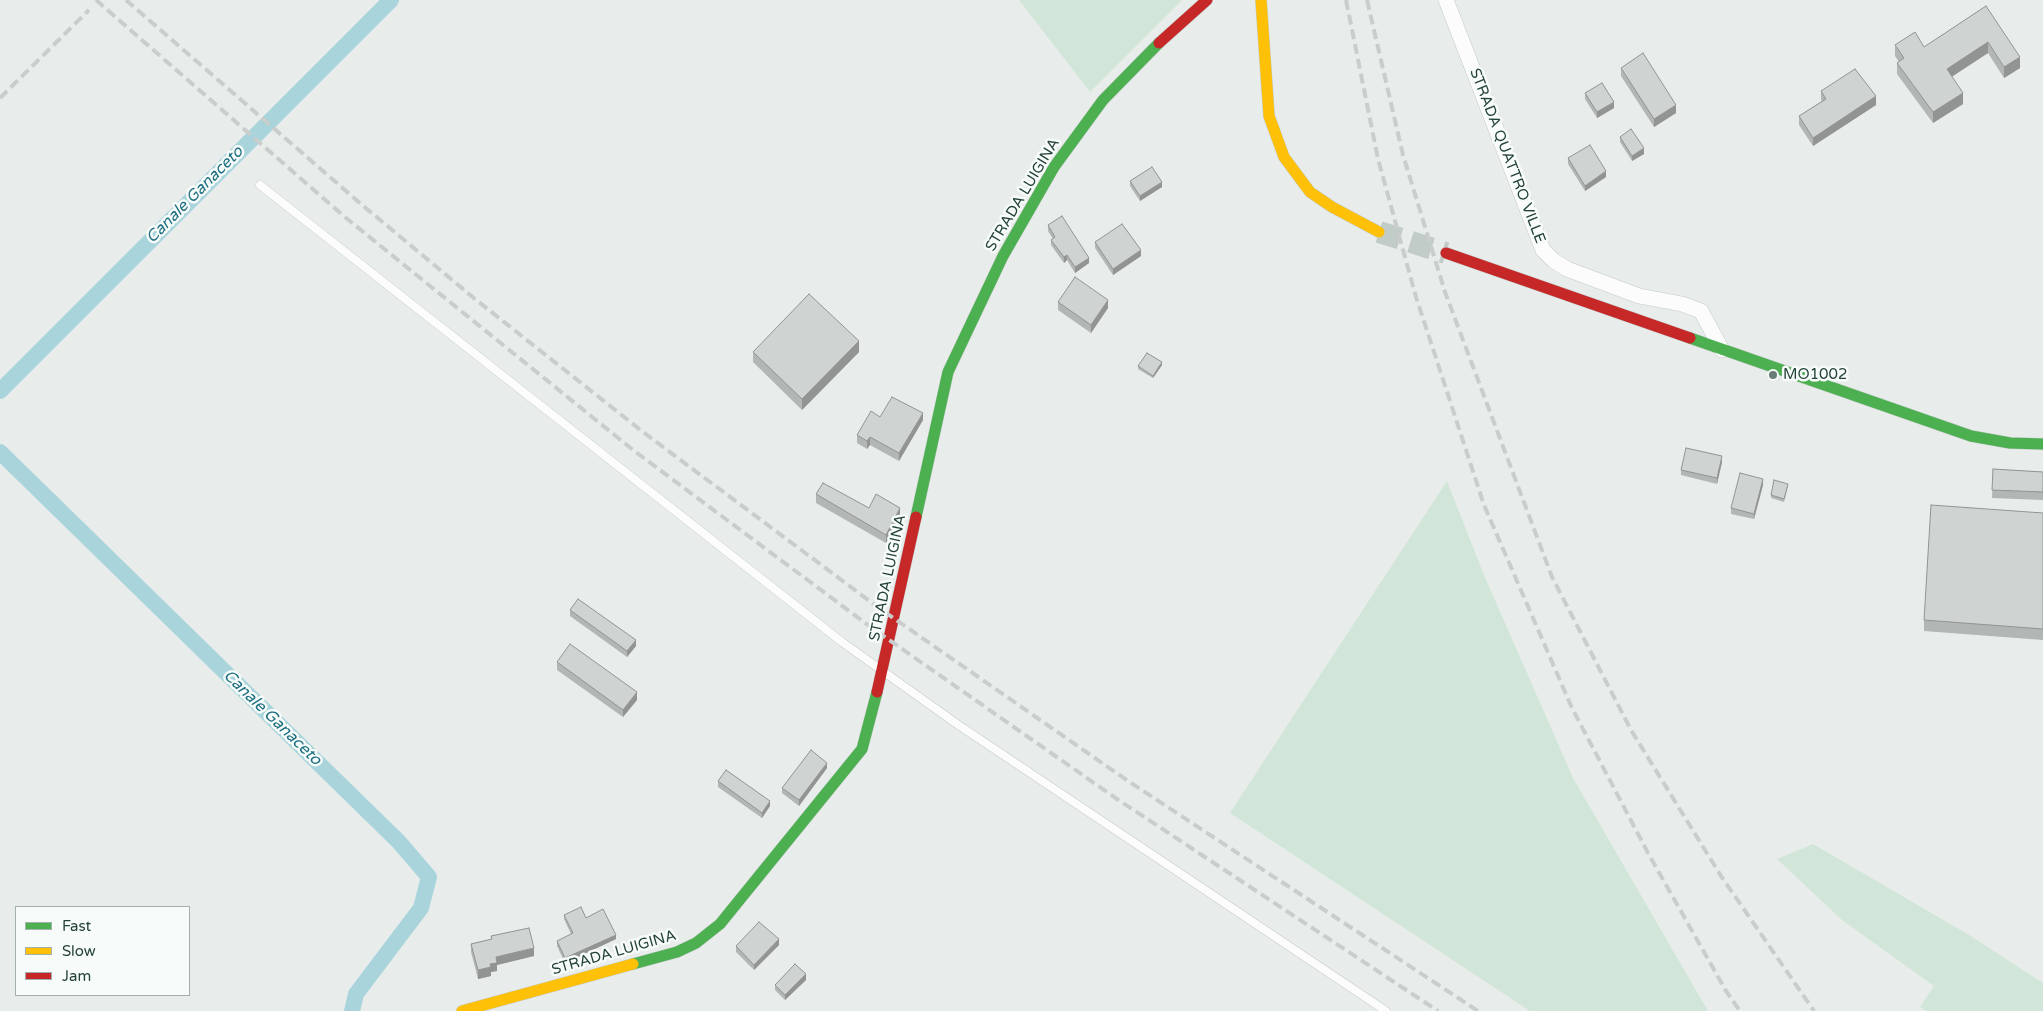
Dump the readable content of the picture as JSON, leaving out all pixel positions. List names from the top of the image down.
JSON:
{
  "streets": {
    "street": ["STRADA QUATTRO VILLE", "STRADA LUIGINA"]
  },
  "water": ["Canale Ganaceto"],
  "places": ["MO1002"],
  "legend": ["Fast", "Slow", "Jam"]
}
